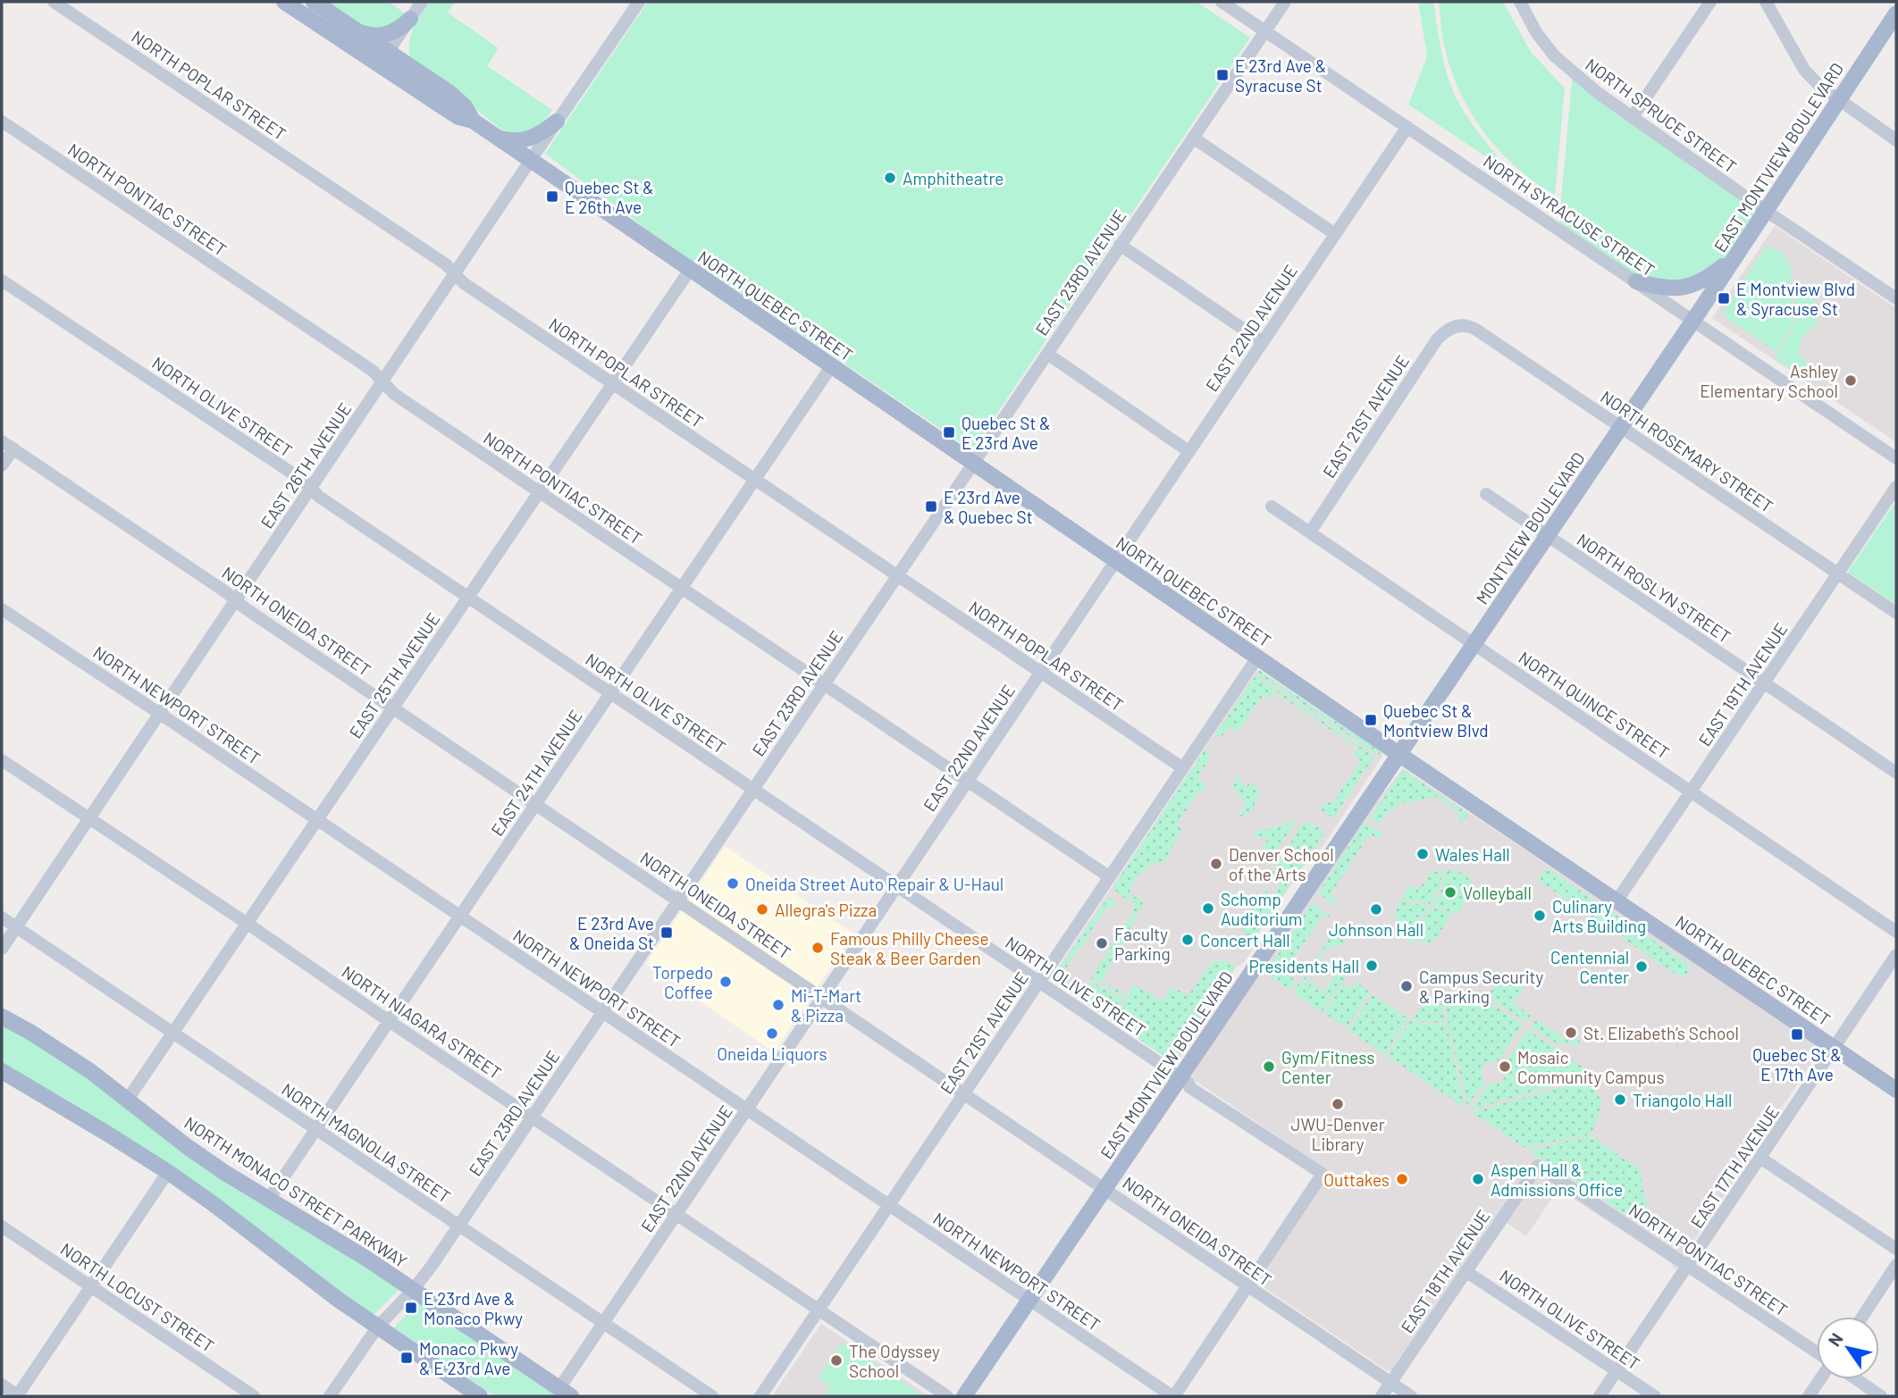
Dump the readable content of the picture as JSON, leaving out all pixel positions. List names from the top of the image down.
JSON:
{
  "streets": {
    "main road": [
      "EAST MONTVIEW BOULEVARD",
      "NORTH QUEBEC STREET",
      "MONTVIEW BOULEVARD",
      "NORTH MONACO STREET PARKWAY"
    ],
    "street": [
      "NORTH POPLAR STREET",
      "NORTH SPRUCE STREET",
      "NORTH PONTIAC STREET",
      "NORTH SYRACUSE STREET",
      "EAST 23RD AVENUE",
      "EAST 22ND AVENUE",
      "NORTH OLIVE STREET",
      "EAST 21ST AVENUE",
      "NORTH ROSEMARY STREET",
      "EAST 26TH AVENUE",
      "NORTH ROSLYN STREET",
      "NORTH ONEIDA STREET",
      "EAST 25TH AVENUE",
      "EAST 19TH AVENUE",
      "NORTH NEWPORT STREET",
      "NORTH QUINCE STREET",
      "EAST 24TH AVENUE",
      "NORTH NIAGARA STREET",
      "NORTH MAGNOLIA STREET",
      "EAST 17TH AVENUE",
      "EAST 18TH AVENUE",
      "NORTH LOCUST STREET"
    ]
  },
  "crossings": [
    ["NORTH POPLAR STREET", "EAST 23RD AVENUE"],
    ["NORTH POPLAR STREET", "EAST 22ND AVENUE"],
    ["NORTH POPLAR STREET", "EAST 21ST AVENUE"],
    ["NORTH POPLAR STREET", "EAST 26TH AVENUE"],
    ["NORTH POPLAR STREET", "EAST 25TH AVENUE"],
    ["NORTH POPLAR STREET", "EAST 24TH AVENUE"],
    ["NORTH SPRUCE STREET", "EAST MONTVIEW BOULEVARD"],
    ["EAST MONTVIEW BOULEVARD", "NORTH SYRACUSE STREET"],
    ["EAST MONTVIEW BOULEVARD", "NORTH QUEBEC STREET"],
    ["EAST MONTVIEW BOULEVARD", "NORTH OLIVE STREET"],
    ["EAST MONTVIEW BOULEVARD", "MONTVIEW BOULEVARD"],
    ["EAST MONTVIEW BOULEVARD", "NORTH ONEIDA STREET"],
    ["EAST MONTVIEW BOULEVARD", "NORTH NEWPORT STREET"],
    ["NORTH PONTIAC STREET", "EAST 23RD AVENUE"],
    ["NORTH PONTIAC STREET", "EAST 22ND AVENUE"],
    ["NORTH PONTIAC STREET", "EAST 21ST AVENUE"],
    ["NORTH PONTIAC STREET", "EAST 26TH AVENUE"],
    ["NORTH PONTIAC STREET", "EAST 25TH AVENUE"],
    ["NORTH PONTIAC STREET", "EAST 24TH AVENUE"],
    ["NORTH PONTIAC STREET", "EAST 17TH AVENUE"],
    ["NORTH PONTIAC STREET", "EAST 18TH AVENUE"],
    ["NORTH SYRACUSE STREET", "EAST 23RD AVENUE"],
    ["NORTH SYRACUSE STREET", "EAST 22ND AVENUE"],
    ["NORTH SYRACUSE STREET", "MONTVIEW BOULEVARD"],
    ["EAST 23RD AVENUE", "NORTH QUEBEC STREET"],
    ["EAST 23RD AVENUE", "NORTH OLIVE STREET"],
    ["EAST 23RD AVENUE", "NORTH ONEIDA STREET"],
    ["EAST 23RD AVENUE", "NORTH NEWPORT STREET"],
    ["EAST 23RD AVENUE", "NORTH NIAGARA STREET"],
    ["EAST 23RD AVENUE", "NORTH MAGNOLIA STREET"],
    ["EAST 23RD AVENUE", "NORTH MONACO STREET PARKWAY"],
    ["NORTH QUEBEC STREET", "EAST 22ND AVENUE"],
    ["NORTH QUEBEC STREET", "EAST 21ST AVENUE"],
    ["NORTH QUEBEC STREET", "EAST 26TH AVENUE"],
    ["NORTH QUEBEC STREET", "MONTVIEW BOULEVARD"],
    ["NORTH QUEBEC STREET", "EAST 25TH AVENUE"],
    ["NORTH QUEBEC STREET", "EAST 19TH AVENUE"],
    ["NORTH QUEBEC STREET", "EAST 24TH AVENUE"],
    ["NORTH QUEBEC STREET", "EAST 17TH AVENUE"],
    ["EAST 22ND AVENUE", "NORTH OLIVE STREET"],
    ["EAST 22ND AVENUE", "NORTH ONEIDA STREET"],
    ["EAST 22ND AVENUE", "NORTH NEWPORT STREET"],
    ["EAST 22ND AVENUE", "NORTH NIAGARA STREET"],
    ["EAST 22ND AVENUE", "NORTH MAGNOLIA STREET"],
    ["EAST 22ND AVENUE", "NORTH MONACO STREET PARKWAY"],
    ["NORTH OLIVE STREET", "EAST 21ST AVENUE"],
    ["NORTH OLIVE STREET", "EAST 26TH AVENUE"],
    ["NORTH OLIVE STREET", "NORTH ONEIDA STREET"],
    ["NORTH OLIVE STREET", "EAST 25TH AVENUE"],
    ["NORTH OLIVE STREET", "EAST 24TH AVENUE"],
    ["NORTH OLIVE STREET", "EAST 17TH AVENUE"],
    ["NORTH OLIVE STREET", "EAST 18TH AVENUE"],
    ["EAST 21ST AVENUE", "NORTH ROSEMARY STREET"],
    ["EAST 21ST AVENUE", "NORTH ONEIDA STREET"],
    ["EAST 21ST AVENUE", "NORTH NEWPORT STREET"],
    ["EAST 21ST AVENUE", "NORTH QUINCE STREET"],
    ["EAST 21ST AVENUE", "NORTH NIAGARA STREET"],
    ["NORTH ROSEMARY STREET", "MONTVIEW BOULEVARD"],
    ["NORTH ROSEMARY STREET", "EAST 19TH AVENUE"],
    ["EAST 26TH AVENUE", "NORTH ONEIDA STREET"],
    ["EAST 26TH AVENUE", "NORTH NEWPORT STREET"],
    ["EAST 26TH AVENUE", "NORTH NIAGARA STREET"],
    ["EAST 26TH AVENUE", "NORTH MAGNOLIA STREET"],
    ["MONTVIEW BOULEVARD", "NORTH ROSLYN STREET"],
    ["MONTVIEW BOULEVARD", "NORTH QUINCE STREET"],
    ["NORTH ROSLYN STREET", "EAST 19TH AVENUE"],
    ["NORTH ONEIDA STREET", "EAST 25TH AVENUE"],
    ["NORTH ONEIDA STREET", "EAST 24TH AVENUE"],
    ["NORTH ONEIDA STREET", "EAST 18TH AVENUE"],
    ["EAST 25TH AVENUE", "NORTH NEWPORT STREET"],
    ["EAST 25TH AVENUE", "NORTH NIAGARA STREET"],
    ["EAST 25TH AVENUE", "NORTH MAGNOLIA STREET"],
    ["EAST 25TH AVENUE", "NORTH MONACO STREET PARKWAY"],
    ["EAST 19TH AVENUE", "NORTH QUINCE STREET"],
    ["NORTH NEWPORT STREET", "EAST 24TH AVENUE"],
    ["EAST 24TH AVENUE", "NORTH NIAGARA STREET"],
    ["EAST 24TH AVENUE", "NORTH MAGNOLIA STREET"],
    ["EAST 24TH AVENUE", "NORTH MONACO STREET PARKWAY"]
  ],
  "places": {
    "transit": [
      "E 23rd Ave & Syracuse St",
      "Quebec St & E 26th Ave",
      "E Montview Blvd & Syracuse St",
      "Quebec St & E 23rd Ave",
      "E 23rd Ave & Quebec St",
      "Quebec St & Montview Blvd",
      "E 23rd Ave & Oneida St",
      "Quebec St & E 17th Ave",
      "E 23rd Ave & Monaco Pkwy",
      "Monaco Pkwy & E 23rd Ave"
    ],
    "other": [
      "Amphitheatre",
      "Ashley Elementary School",
      "Wales Hall",
      "Denver School of the Arts",
      "Oneida Street Auto Repair & U-Haul",
      "Volleyball",
      "Schomp Auditorium",
      "Allegra's Pizza",
      "Johnson Hall",
      "Culinary Arts Building",
      "Concert Hall",
      "Faculty Parking",
      "Famous Philly Cheese Steak & Beer Garden",
      "Presidents Hall",
      "Centennial Center",
      "Torpedo Coffee",
      "Campus Security & Parking",
      "Mi-T-Mart & Pizza",
      "St. Elizabeth’s School",
      "Oneida Liquors",
      "Gym/Fitness Center",
      "Mosaic Community Campus",
      "Triangolo Hall",
      "JWU-Denver Library",
      "Outtakes",
      "Aspen Hall & Admissions Office",
      "The Odyssey School"
    ]
  },
  "north": "top left"
}
